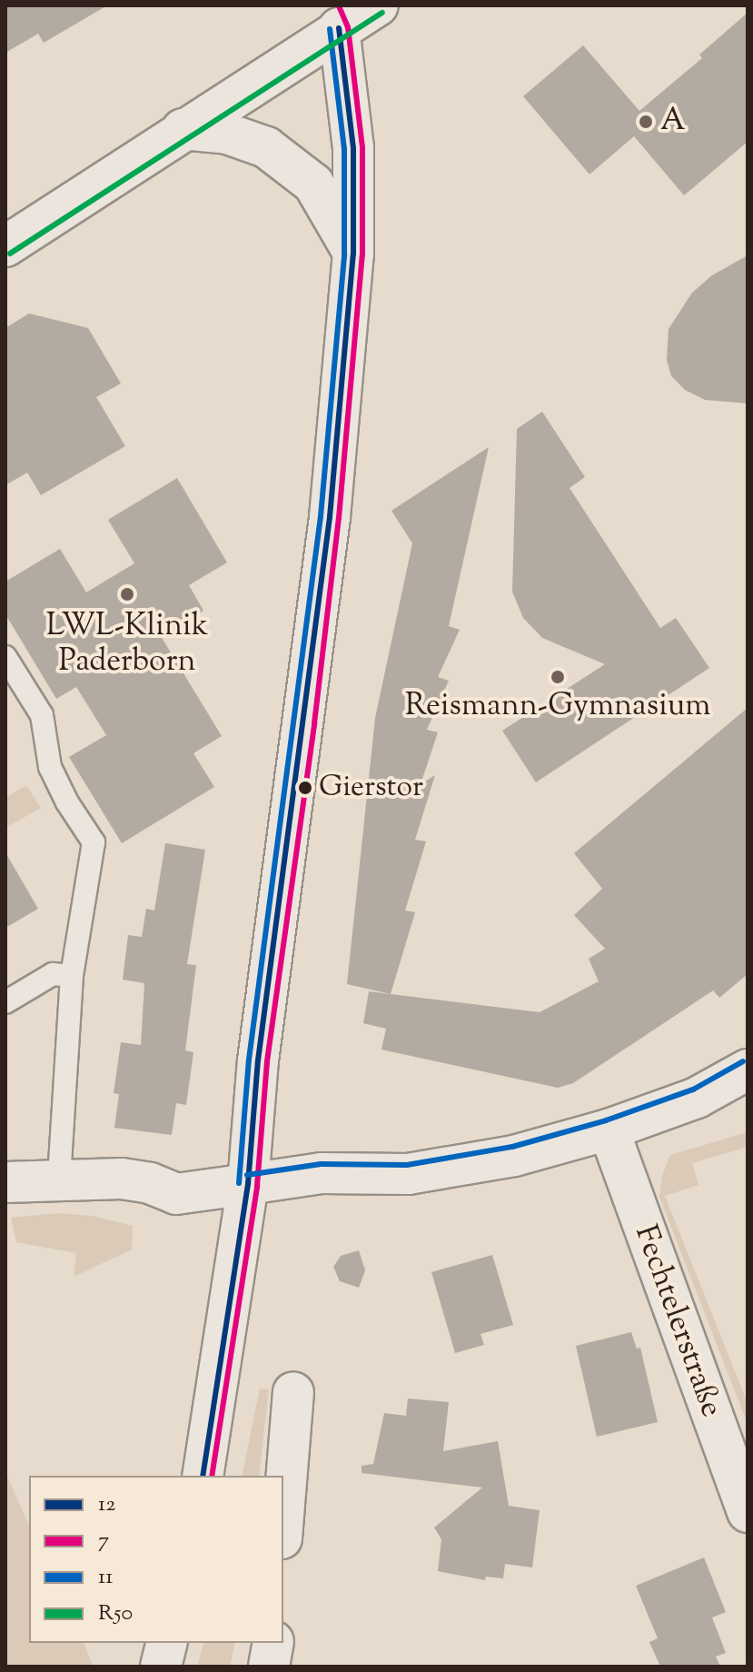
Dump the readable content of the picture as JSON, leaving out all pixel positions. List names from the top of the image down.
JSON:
{
  "streets": {
    "main road": ["Fechtelerstraße"]
  },
  "places": [
    "A",
    "LWL-Klinik Paderborn",
    "Reismann-Gymnasium",
    "Gierstor"
  ],
  "lines": [
    "transit line 7",
    "transit line R50",
    "transit line 12",
    "transit line 11"
  ],
  "legend": [
    "12",
    "7",
    "11",
    "R50"
  ]
}
